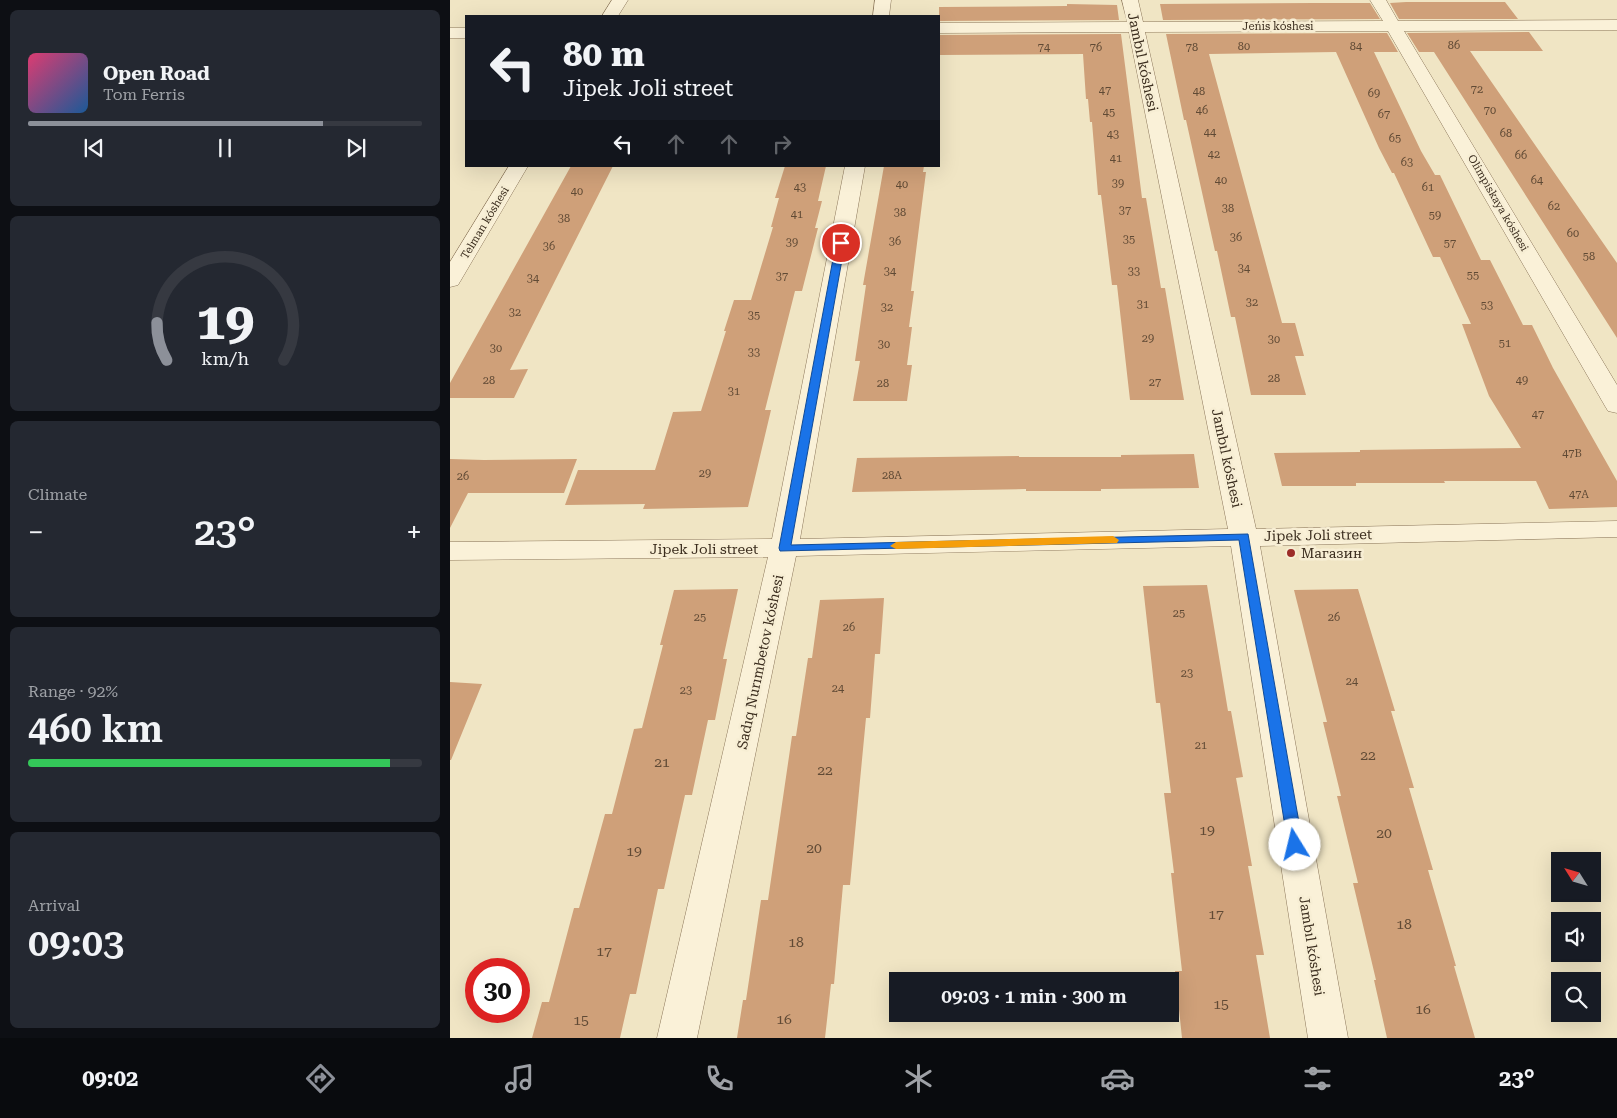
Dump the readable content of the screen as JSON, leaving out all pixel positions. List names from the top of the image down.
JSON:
{
  "streets": {
    "street": [
      "Jeńis kóshesi",
      "Jambıl kóshesi",
      "Olimpiskaya kóshesi",
      "Telman kóshesi",
      "Jipek Joli street",
      "Sadıq Nurımbetov kóshesi"
    ]
  },
  "crossings": [
    ["Jeńis kóshesi", "Jambıl kóshesi"],
    ["Jeńis kóshesi", "Olimpiskaya kóshesi"],
    ["Jambıl kóshesi", "Jipek Joli street"],
    ["Jipek Joli street", "Sadıq Nurımbetov kóshesi"]
  ],
  "places": ["Магазин"],
  "house_numbers": [
    "86",
    "80",
    "84",
    "74",
    "76",
    "78",
    "72",
    "47",
    "48",
    "69",
    "46",
    "70",
    "45",
    "67",
    "44",
    "68",
    "43",
    "65",
    "42",
    "66",
    "41",
    "63",
    "40",
    "64",
    "39",
    "40",
    "43",
    "61",
    "40",
    "62",
    "38",
    "37",
    "38",
    "41",
    "59",
    "38",
    "60",
    "36",
    "35",
    "36",
    "39",
    "57",
    "36",
    "58",
    "34",
    "34",
    "33",
    "55",
    "37",
    "34",
    "32",
    "31",
    "53",
    "32",
    "32",
    "35",
    "29",
    "30",
    "51",
    "30",
    "30",
    "33",
    "28",
    "28",
    "49",
    "27",
    "28",
    "31",
    "47",
    "47B",
    "29",
    "28A",
    "26",
    "47A",
    "25",
    "25",
    "26",
    "26",
    "23",
    "24",
    "24",
    "23",
    "21",
    "22",
    "21",
    "22",
    "19",
    "20",
    "20",
    "19",
    "17",
    "18",
    "18",
    "17",
    "15",
    "16",
    "16",
    "15"
  ],
  "north": "top left",
  "page": {
    "turn": ["80 m", "Jipek Joli street"],
    "song": ["Open Road", "Tom Ferris"],
    "tile": [
      "Climate",
      ["Range · 92%", "460 km"],
      ["Arrival", "09:03"]
    ],
    "heat": ["−", "23°", "+"],
    "limit": "30",
    "trip": "09:03 · 1 min · 300 m",
    "tabs": ["09:02", "23°"],
    "gauge": ["19", "km/h"]
  }
}
